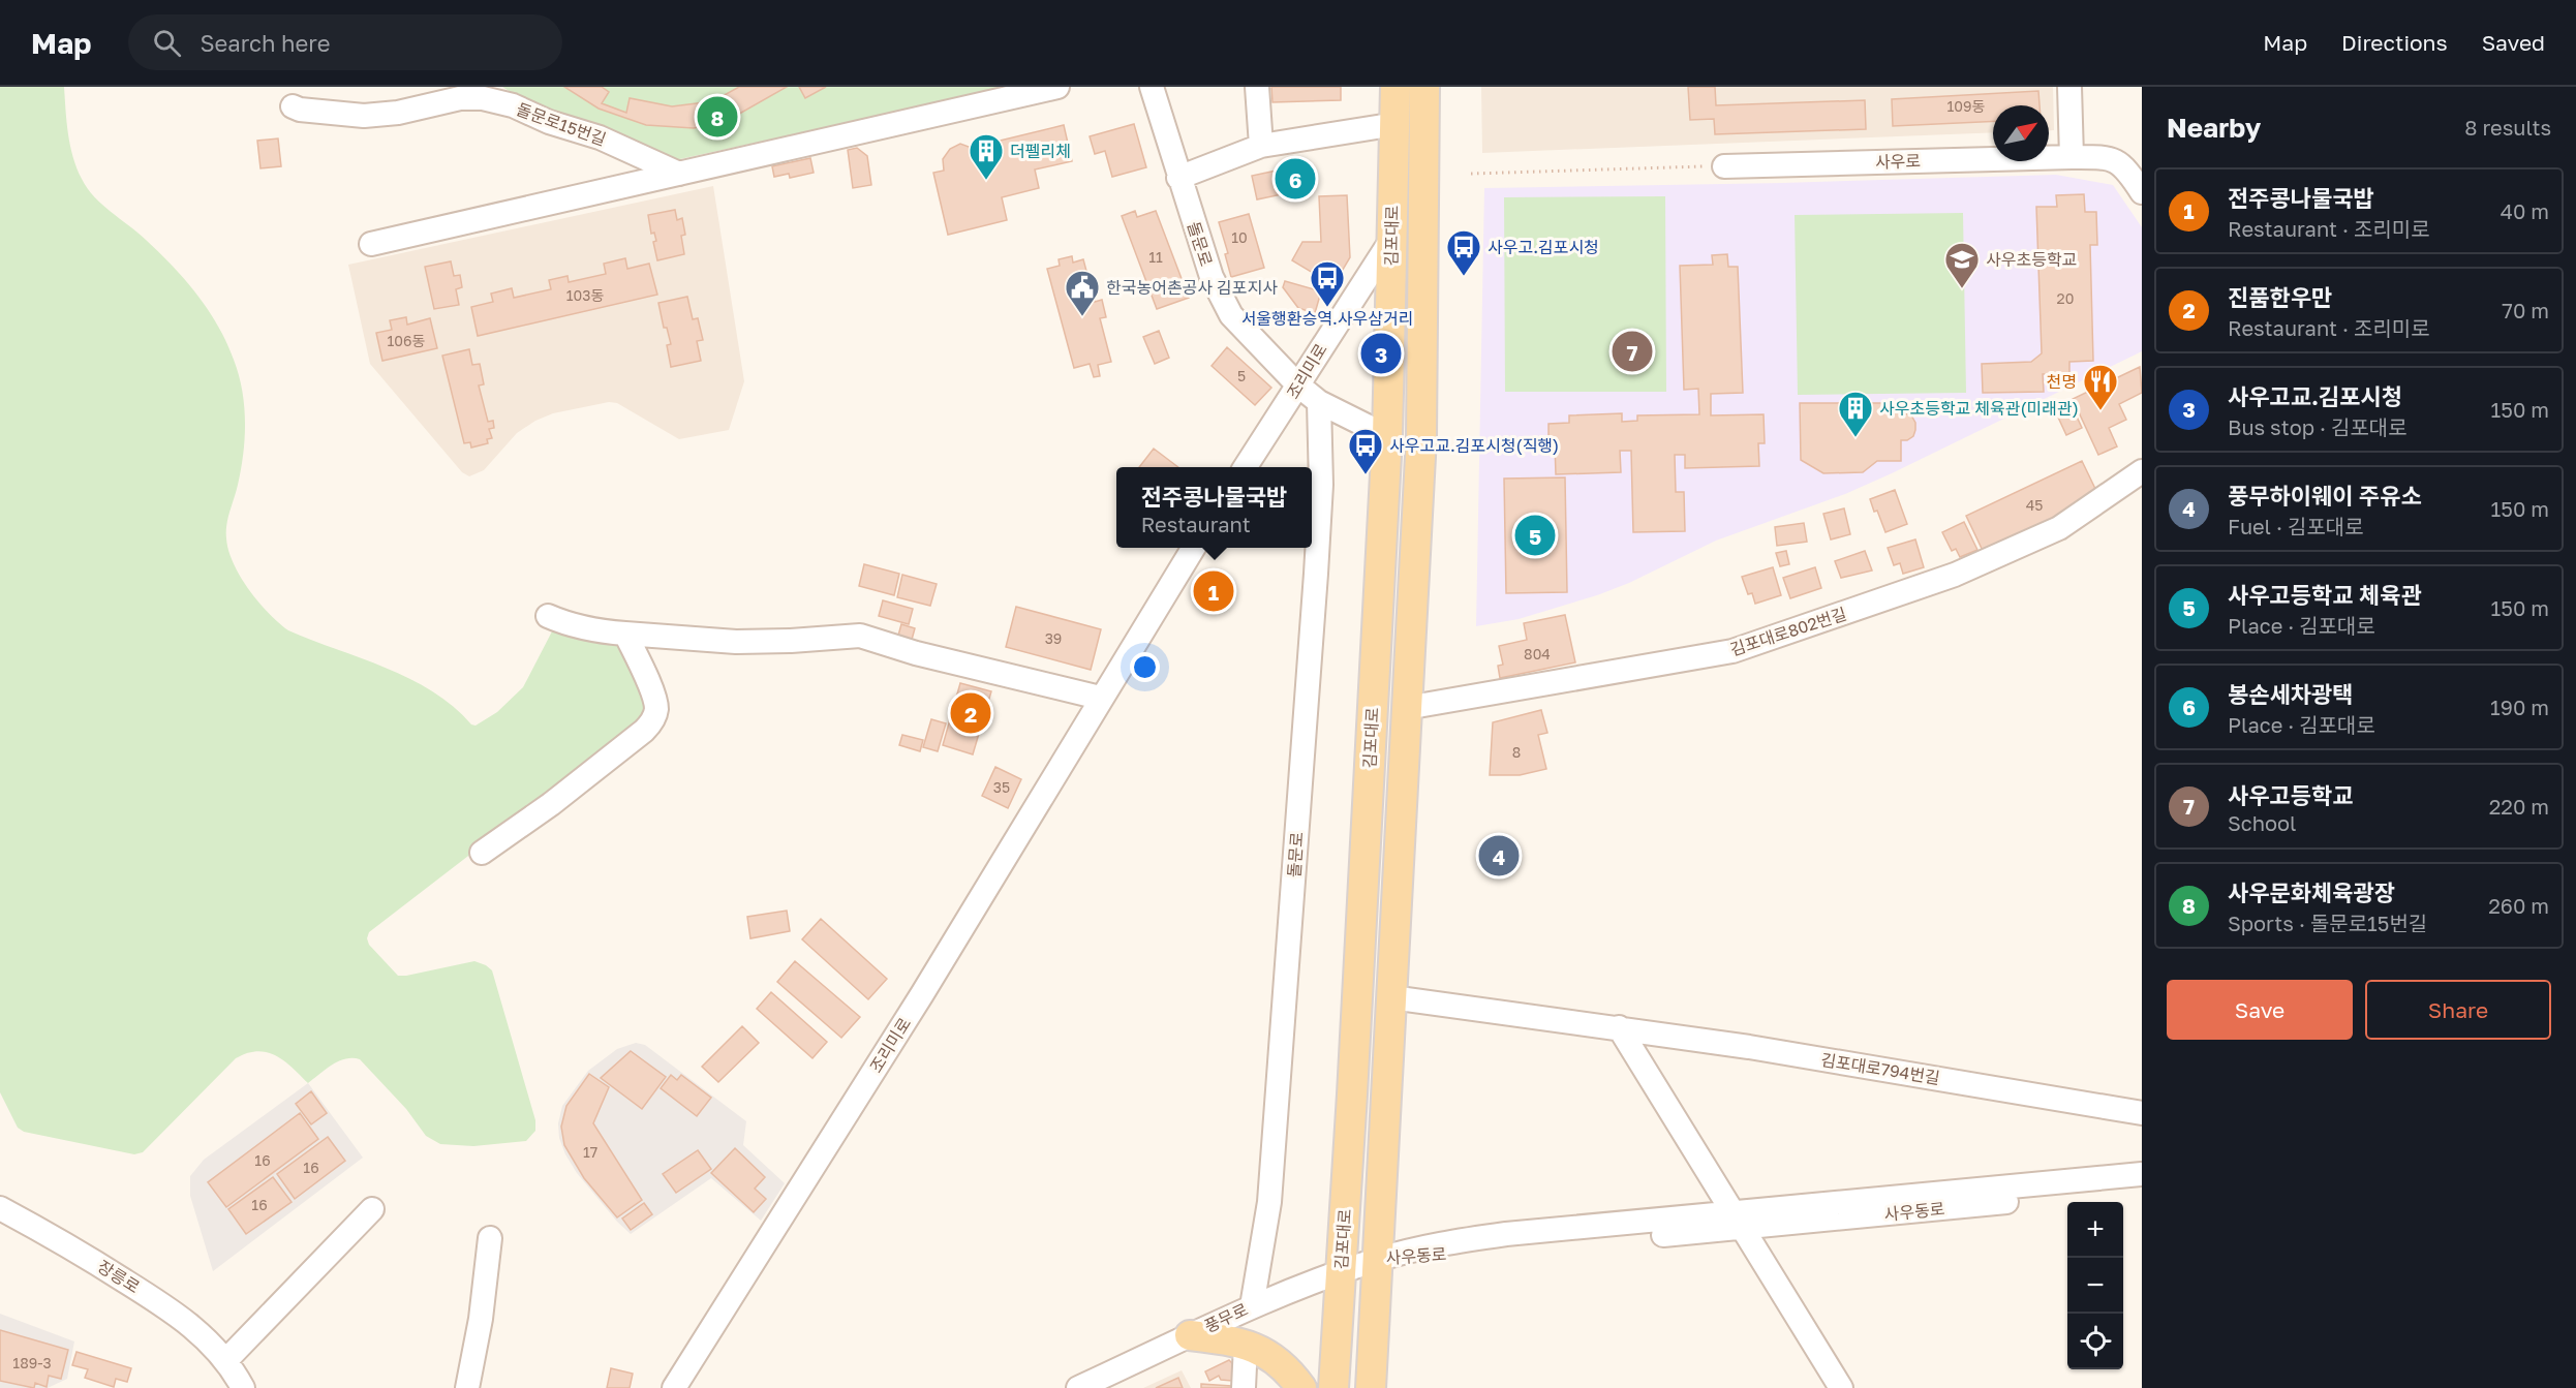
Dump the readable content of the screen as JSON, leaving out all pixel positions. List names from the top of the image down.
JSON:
{
  "streets": {
    "main road": ["김포대로"],
    "street": [
      "돌문로15번길",
      "사우로",
      "돌문로",
      "조리미로",
      "김포대로802번길",
      "김포대로794번길",
      "사우동로",
      "장릉로",
      "풍무로"
    ]
  },
  "crossings": [
    ["김포대로", "돌문로"],
    ["김포대로", "조리미로"],
    ["김포대로", "김포대로802번길"],
    ["김포대로", "김포대로794번길"],
    ["김포대로", "사우동로"],
    ["김포대로", "풍무로"],
    ["돌문로", "조리미로"],
    ["돌문로", "풍무로"],
    ["사우동로", "풍무로"]
  ],
  "places": {
    "building": ["더펠리체", "사우초등학교 체육관(미래관)"],
    "bus stop": ["사우고.김포시청", "서울행환승역.사우삼거리", "사우고교.김포시청(직행)"],
    "school or university": ["사우초등학교"],
    "public building": ["한국농어촌공사 김포지사"],
    "restaurant": ["천명"]
  },
  "house_numbers": [
    "109동",
    "10",
    "11",
    "103동",
    "20",
    "106동",
    "5",
    "45",
    "39",
    "804",
    "8",
    "35",
    "17",
    "16",
    "16",
    "16",
    "189-3"
  ],
  "north": "top right",
  "page": {
    "header": "Map",
    "search": "Search here",
    "nav": ["Map", "Directions", "Saved"],
    "heading": ["Nearby", "8 results"],
    "pins": [
      "8",
      "6",
      "7",
      "3",
      "5",
      "1",
      "2",
      "4"
    ],
    "list": [
      {
        "mark": "1",
        "name": "전주콩나물국밥",
        "note": "Restaurant · 조리미로",
        "value": "40 m"
      },
      {
        "mark": "2",
        "name": "진품한우만",
        "note": "Restaurant · 조리미로",
        "value": "70 m"
      },
      {
        "mark": "3",
        "name": "사우고교.김포시청",
        "note": "Bus stop · 김포대로",
        "value": "150 m"
      },
      {
        "mark": "4",
        "name": "풍무하이웨이 주유소",
        "note": "Fuel · 김포대로",
        "value": "150 m"
      },
      {
        "mark": "5",
        "name": "사우고등학교 체육관",
        "note": "Place · 김포대로",
        "value": "150 m"
      },
      {
        "mark": "6",
        "name": "봉손세차광택",
        "note": "Place · 김포대로",
        "value": "190 m"
      },
      {
        "mark": "7",
        "name": "사우고등학교",
        "note": "School",
        "value": "220 m"
      },
      {
        "mark": "8",
        "name": "사우문화체육광장",
        "note": "Sports · 돌문로15번길",
        "value": "260 m"
      }
    ],
    "popup": ["전주콩나물국밥", "Restaurant"],
    "buttons": ["Save", "Share"],
    "map_buttons": ["+", "−"]
  }
}
